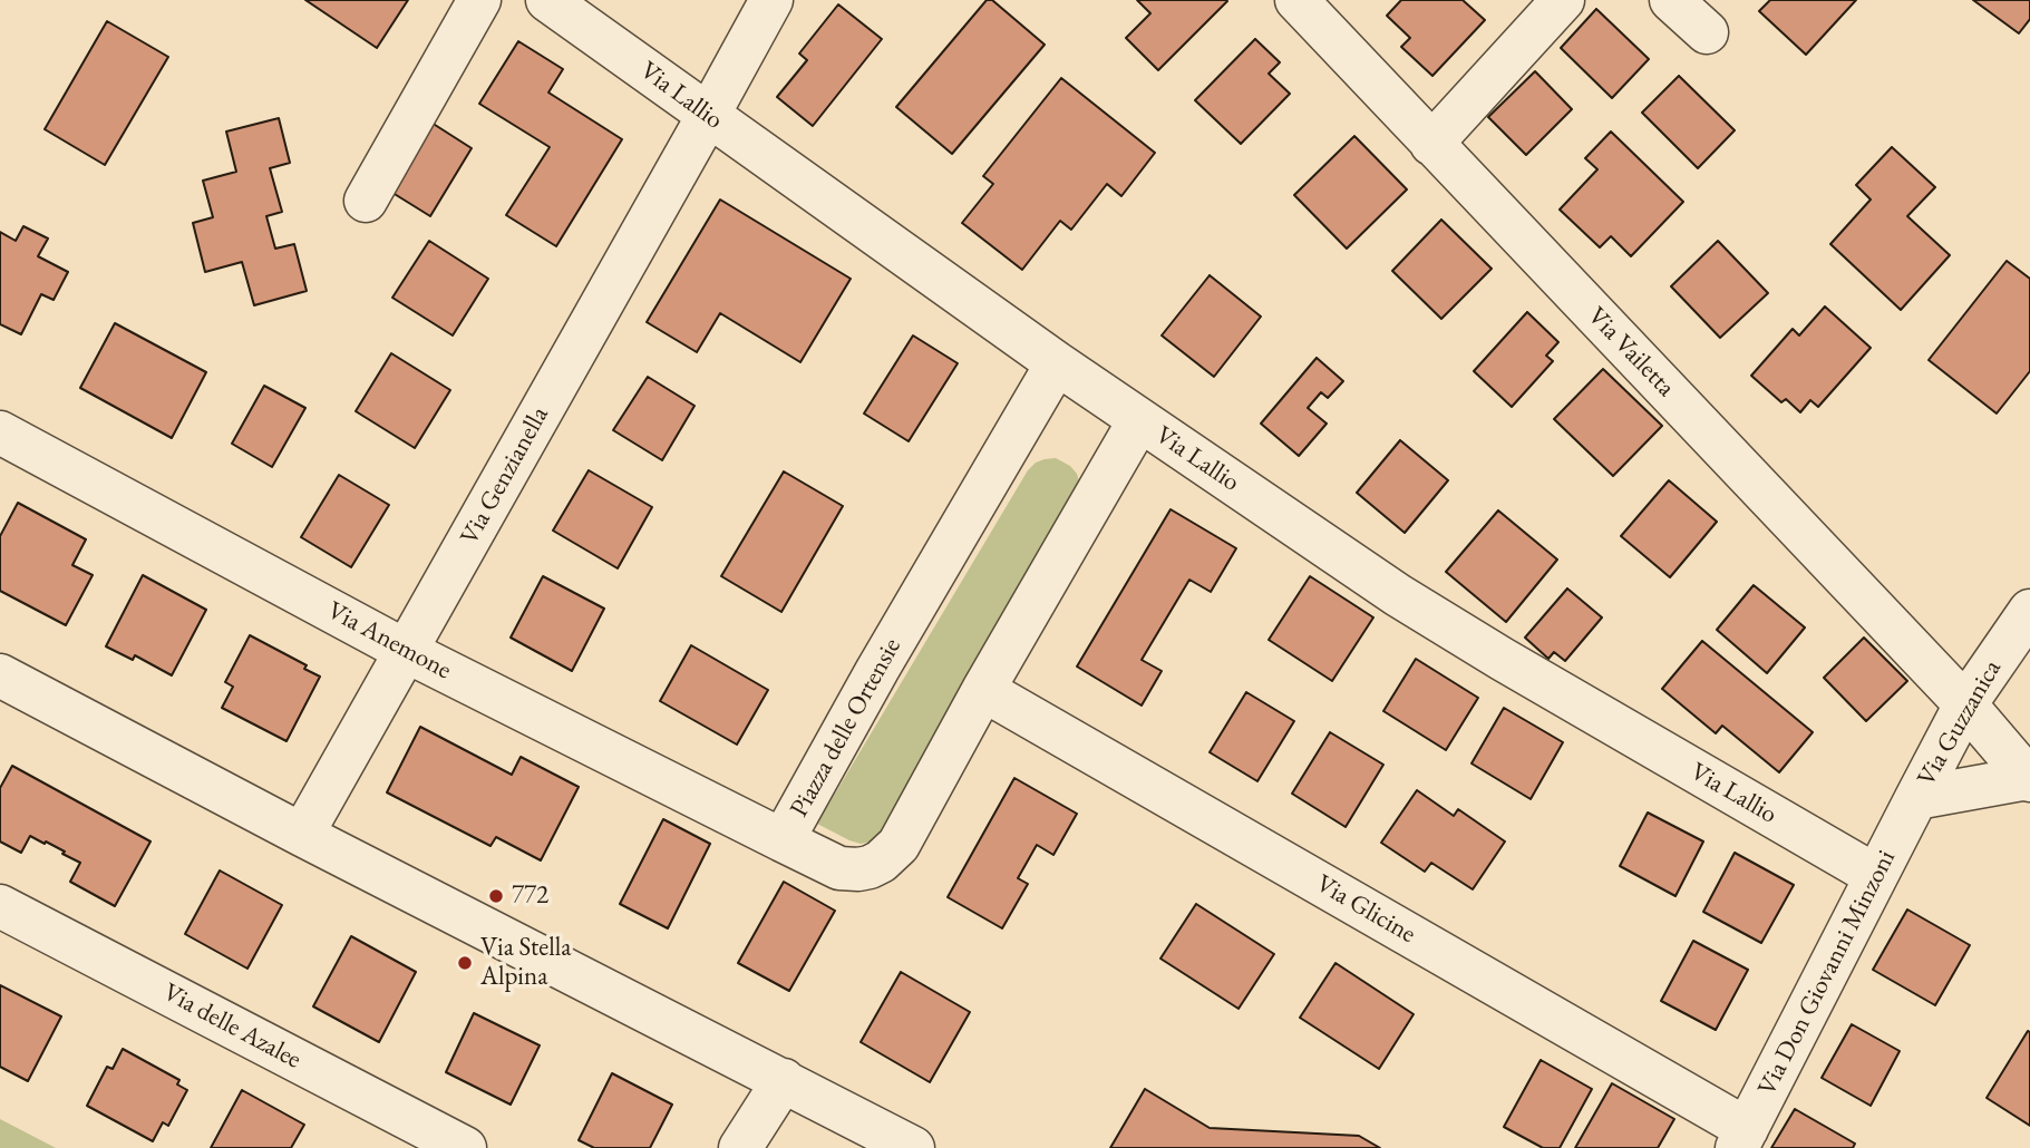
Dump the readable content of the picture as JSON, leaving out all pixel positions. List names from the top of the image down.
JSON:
{
  "streets": {
    "street": [
      "Via Lallio",
      "Via Vailetta",
      "Via Genzianella",
      "Via Anemone",
      "Via Guzzanica",
      "Piazza delle Ortensie",
      "Via Glicine",
      "Via Don Giovanni Minzoni",
      "Via delle Azalee"
    ]
  },
  "crossings": [
    ["Via Lallio", "Via Genzianella"],
    ["Via Lallio", "Piazza delle Ortensie"],
    ["Via Lallio", "Via Don Giovanni Minzoni"],
    ["Via Vailetta", "Via Guzzanica"],
    ["Via Genzianella", "Via Anemone"],
    ["Via Anemone", "Piazza delle Ortensie"],
    ["Via Guzzanica", "Via Don Giovanni Minzoni"],
    ["Piazza delle Ortensie", "Via Glicine"],
    ["Via Glicine", "Via Don Giovanni Minzoni"]
  ],
  "places": ["772", "Via Stella Alpina"]
}
